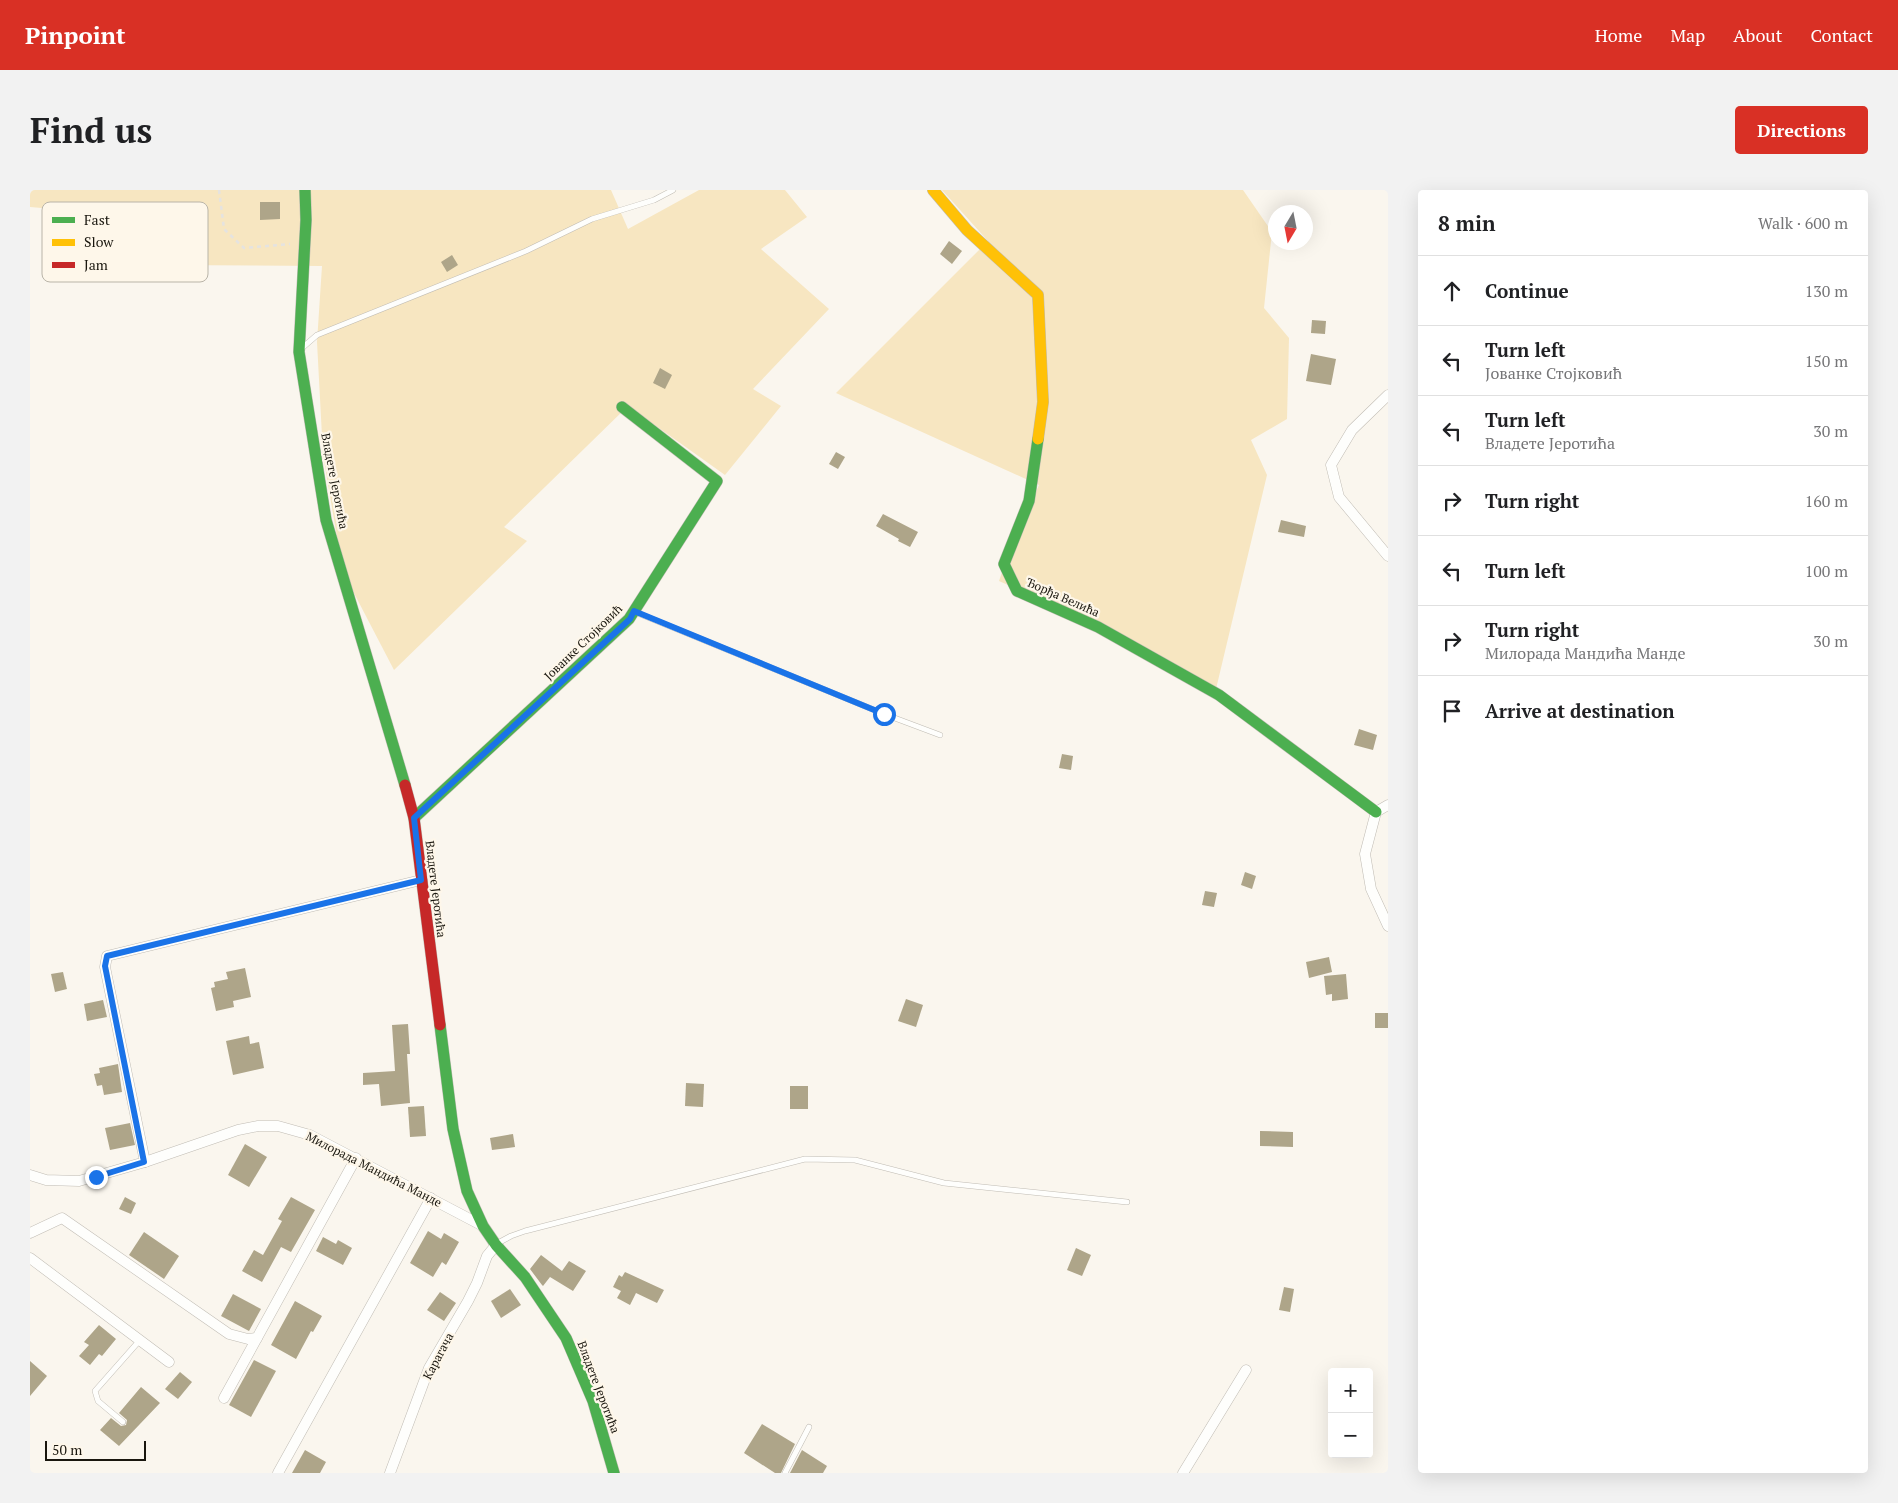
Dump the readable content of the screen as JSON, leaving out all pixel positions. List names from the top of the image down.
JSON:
{
  "streets": {
    "street": [
      "Владете Јеротића",
      "Ђорђа Велића",
      "Јованке Стојковић",
      "Милорада Мандића Манде",
      "Карагача"
    ]
  },
  "crossings": [
    ["Владете Јеротића", "Јованке Стојковић"],
    ["Владете Јеротића", "Милорада Мандића Манде"],
    ["Владете Јеротића", "Карагача"]
  ],
  "legend": ["Fast", "Slow", "Jam"],
  "scale_bar": "50 m",
  "north": "bottom",
  "page": {
    "header": "Pinpoint",
    "nav": [
      "Home",
      "Map",
      "About",
      "Contact"
    ],
    "buttons": "Directions",
    "title": "Find us",
    "heading": ["8 min", "Walk · 600 m"],
    "list": [
      ["Continue", "130 m"],
      ["Turn left", "Јованке Стојковић", "150 m"],
      ["Turn left", "Владете Јеротића", "30 m"],
      ["Turn right", "160 m"],
      ["Turn left", "100 m"],
      ["Turn right", "Милорада Мандића Манде", "30 m"],
      "Arrive at destination"
    ],
    "map_buttons": ["+", "−"],
    "scale": "50 m"
  }
}
